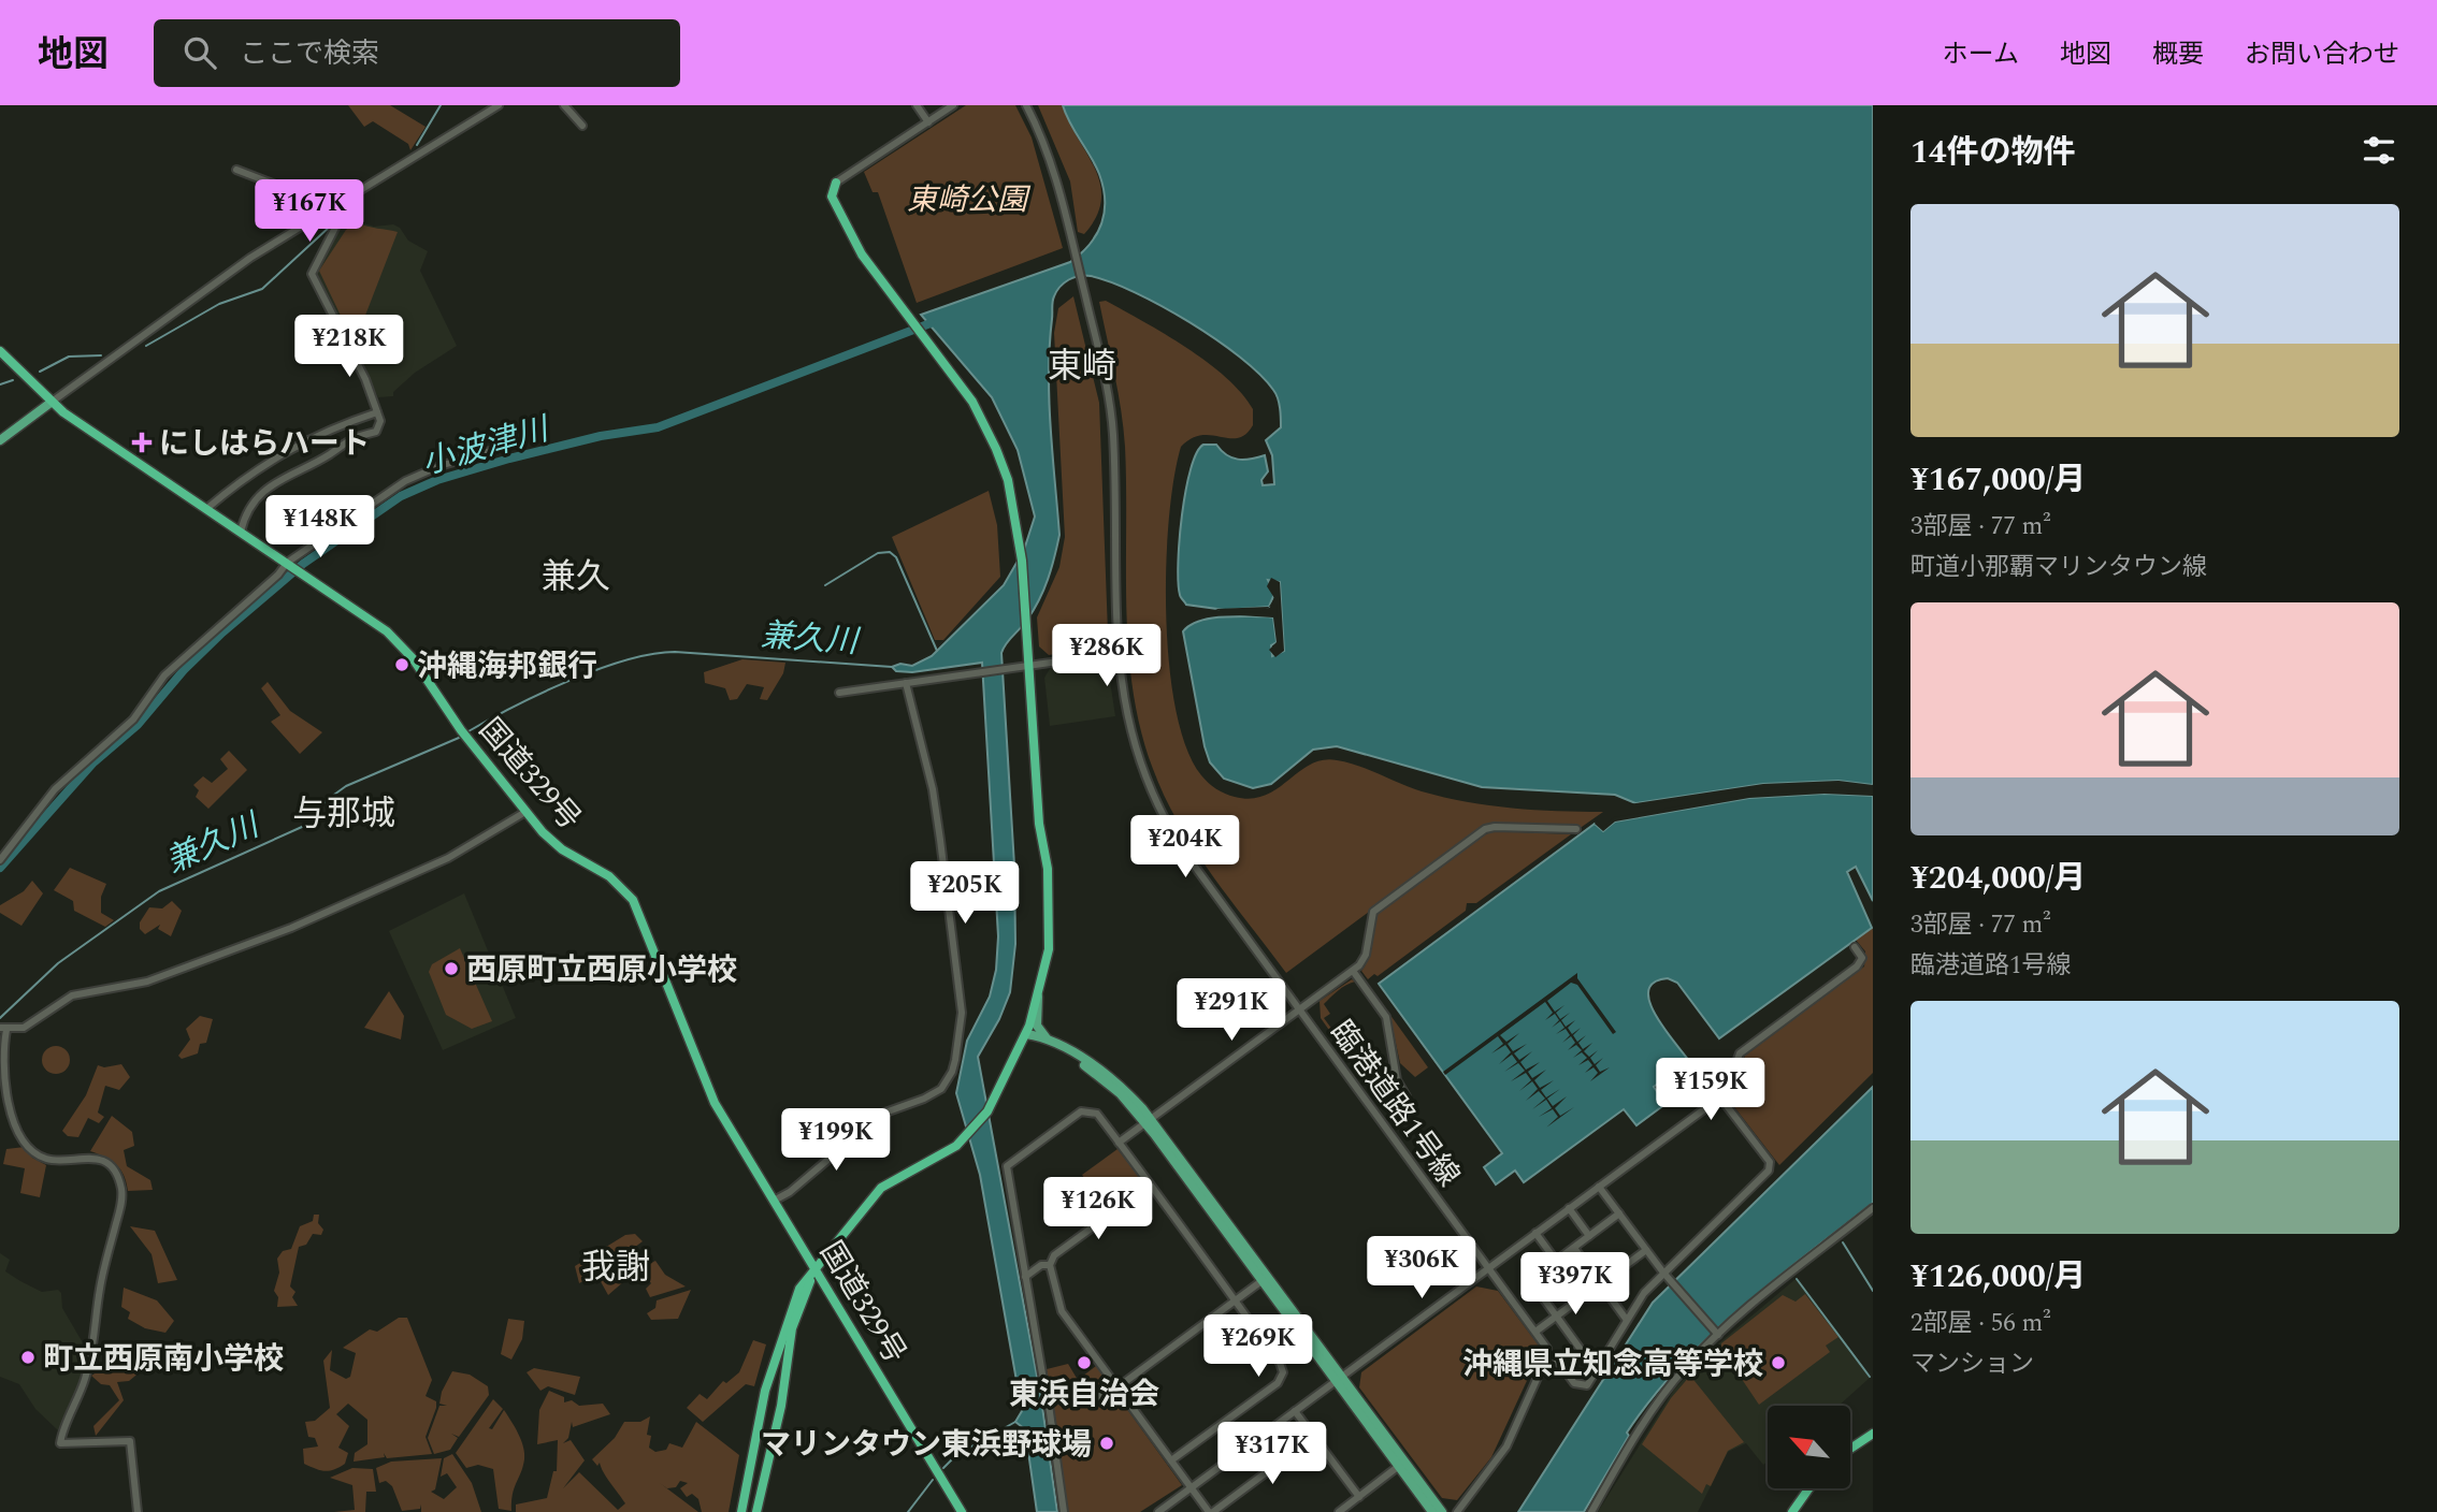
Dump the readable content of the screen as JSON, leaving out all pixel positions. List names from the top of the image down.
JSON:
{
  "streets": {
    "highway": ["国道329号"],
    "street": ["臨港道路1号線"]
  },
  "districts": [
    "東崎",
    "兼久",
    "与那城",
    "我謝"
  ],
  "water": ["小波津川", "兼久川"],
  "parks": ["東崎公園"],
  "places": {
    "health": ["にしはらハート"],
    "other": [
      "沖縄海邦銀行",
      "西原町立西原小学校",
      "町立西原南小学校",
      "東浜自治会",
      "沖縄県立知念高等学校",
      "マリンタウン東浜野球場"
    ]
  },
  "north": "top left",
  "page": {
    "header": "地図",
    "search": "ここで検索",
    "nav": [
      "ホーム",
      "地図",
      "概要",
      "お問い合わせ"
    ],
    "heading": "14件の物件",
    "price": [
      "¥167K",
      "¥218K",
      "¥148K",
      "¥286K",
      "¥204K",
      "¥205K",
      "¥291K",
      "¥159K",
      "¥199K",
      "¥126K",
      "¥306K",
      "¥397K",
      "¥269K",
      "¥317K"
    ],
    "list": [
      {
        "name": "¥167,000/月",
        "note": "3部屋 · 77 m² · 町道小那覇マリンタウン線"
      },
      {
        "name": "¥204,000/月",
        "note": "3部屋 · 77 m² · 臨港道路1号線"
      },
      {
        "name": "¥126,000/月",
        "note": "2部屋 · 56 m² · マンション"
      }
    ]
  }
}
